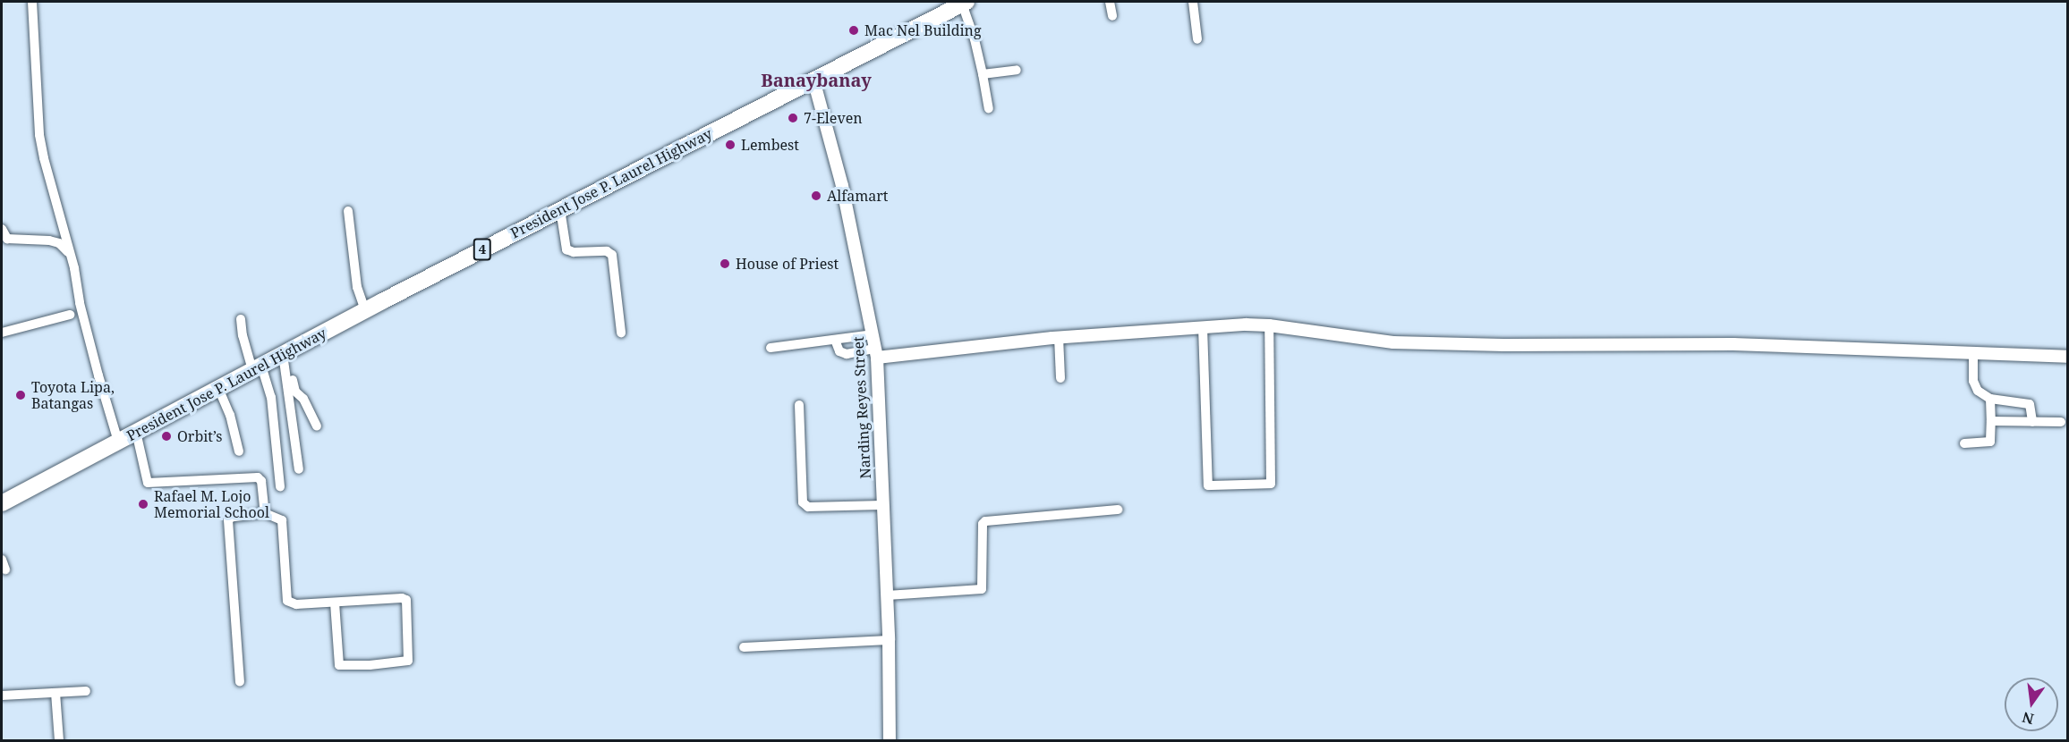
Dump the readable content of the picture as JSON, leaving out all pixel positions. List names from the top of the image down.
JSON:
{
  "streets": {
    "highway": ["President Jose P. Laurel Highway", "4"],
    "street": ["Narding Reyes Street"]
  },
  "crossings": [
    ["President Jose P. Laurel Highway", "Narding Reyes Street"]
  ],
  "districts": ["Banaybanay"],
  "places": [
    "Mac Nel Building",
    "7-Eleven",
    "Lembest",
    "Alfamart",
    "House of Priest",
    "Toyota Lipa, Batangas",
    "Orbit’s",
    "Rafael M. Lojo Memorial School"
  ],
  "north": "bottom"
}
